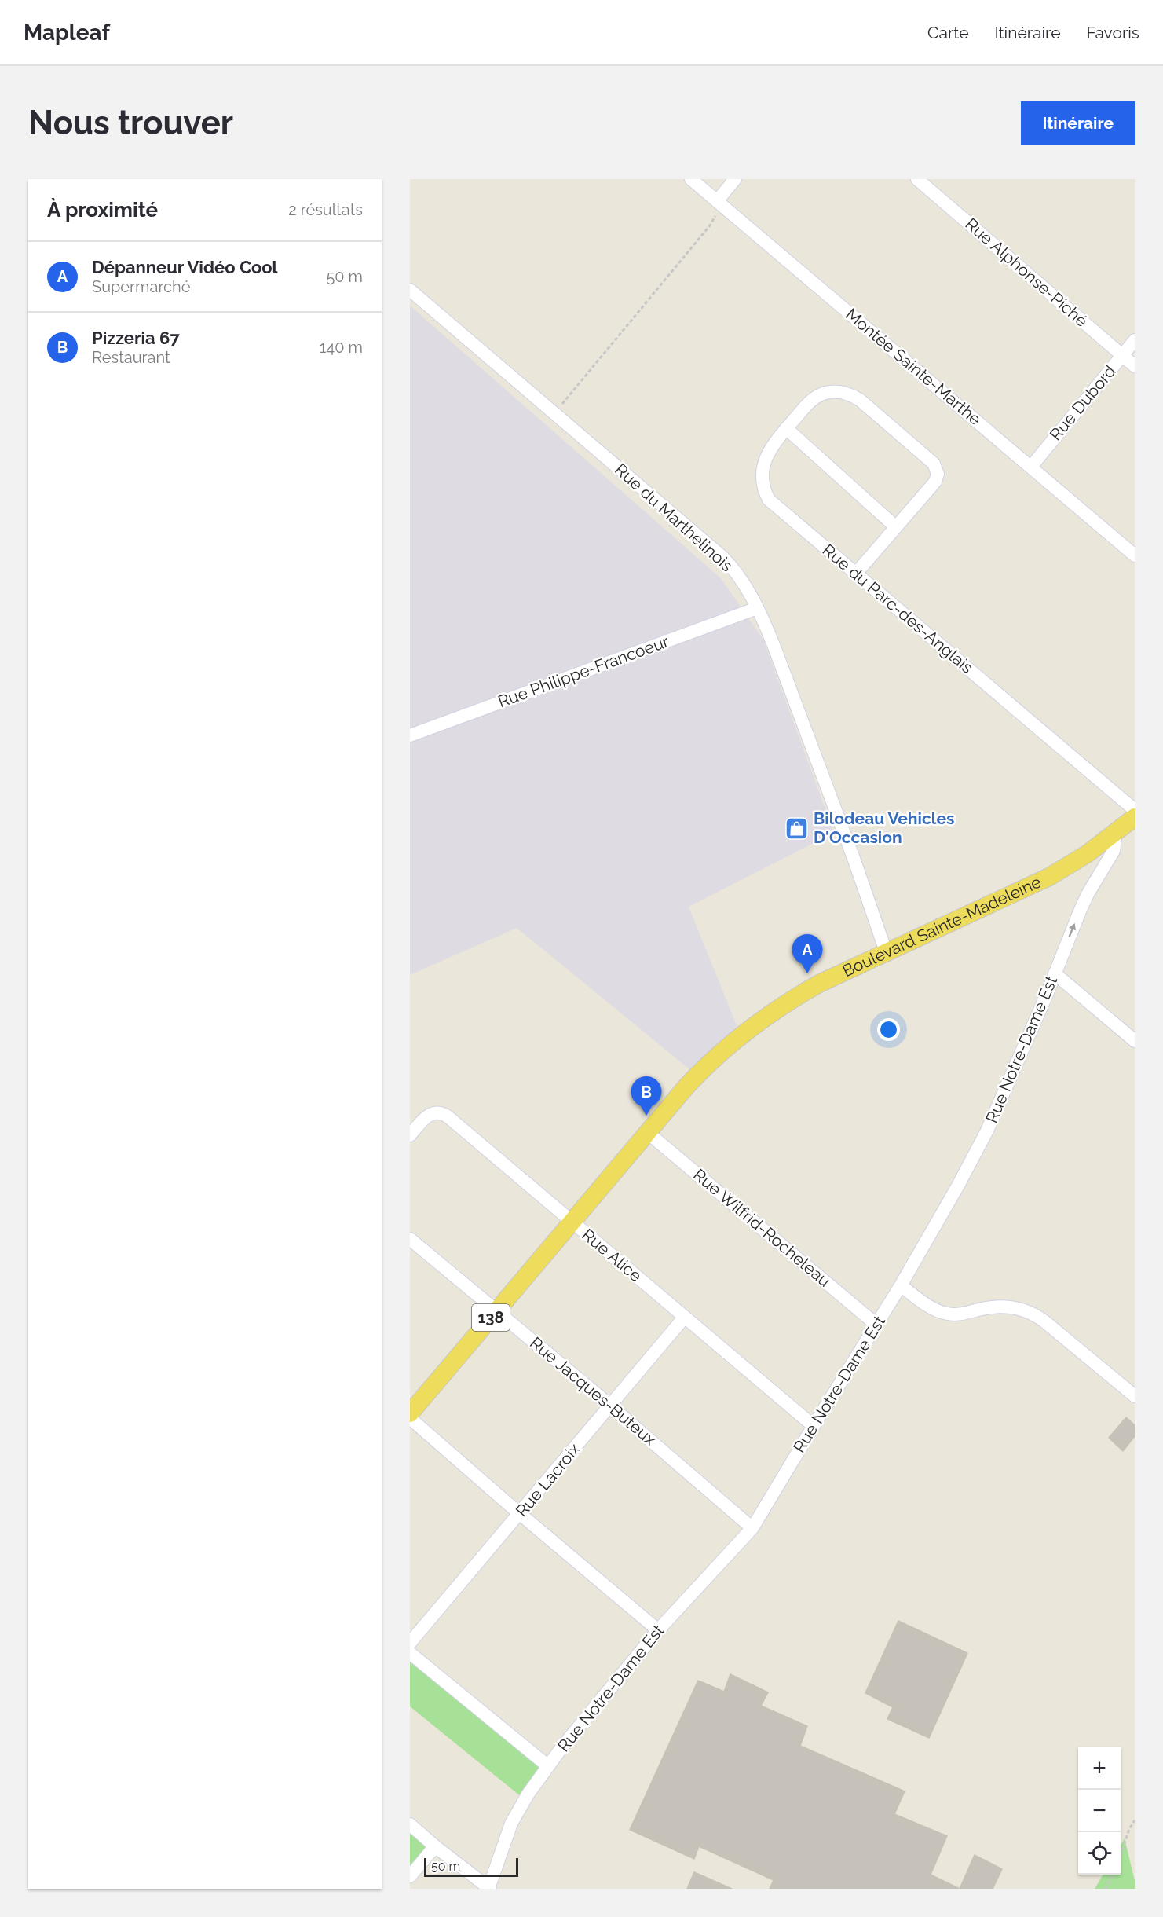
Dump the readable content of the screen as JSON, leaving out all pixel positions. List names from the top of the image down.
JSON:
{
  "streets": {
    "main road": ["Boulevard Sainte-Madeleine", "138"],
    "street": [
      "Rue Alphonse-Piché",
      "Montée Sainte-Marthe",
      "Rue Dubord",
      "Rue du Marthelinois",
      "Rue du Parc-des-Anglais",
      "Rue Philippe-Francoeur",
      "Rue Notre-Dame Est",
      "Rue Wilfrid-Rocheleau",
      "Rue Alice",
      "Rue Jacques-Buteux",
      "Rue Lacroix"
    ]
  },
  "crossings": [
    ["Rue Alphonse-Piché", "Rue Dubord"],
    ["Montée Sainte-Marthe", "Rue Dubord"],
    ["Rue du Marthelinois", "Rue Philippe-Francoeur"],
    ["Rue du Marthelinois", "Boulevard Sainte-Madeleine"],
    ["Boulevard Sainte-Madeleine", "Rue Notre-Dame Est"],
    ["Boulevard Sainte-Madeleine", "Rue Wilfrid-Rocheleau"],
    ["Boulevard Sainte-Madeleine", "Rue Alice"],
    ["Boulevard Sainte-Madeleine", "Rue Jacques-Buteux"],
    ["Rue Notre-Dame Est", "Rue Wilfrid-Rocheleau"],
    ["Rue Notre-Dame Est", "Rue Alice"],
    ["Rue Notre-Dame Est", "Rue Jacques-Buteux"],
    ["Rue Alice", "Rue Lacroix"],
    ["Rue Jacques-Buteux", "Rue Lacroix"]
  ],
  "places": {
    "shop": ["Bilodeau Vehicles D'Occasion"]
  },
  "scale_bar": "50 m",
  "page": {
    "header": "Mapleaf",
    "nav": ["Carte", "Itinéraire", "Favoris"],
    "buttons": "Itinéraire",
    "title": "Nous trouver",
    "heading": ["À proximité", "2 résultats"],
    "list": [
      {
        "mark": "A",
        "name": "Dépanneur Vidéo Cool",
        "note": "Supermarché",
        "value": "50 m"
      },
      {
        "mark": "B",
        "name": "Pizzeria 67",
        "note": "Restaurant",
        "value": "140 m"
      }
    ],
    "pins": ["A", "B"],
    "map_buttons": ["+", "−"],
    "scale": "50 m"
  }
}
